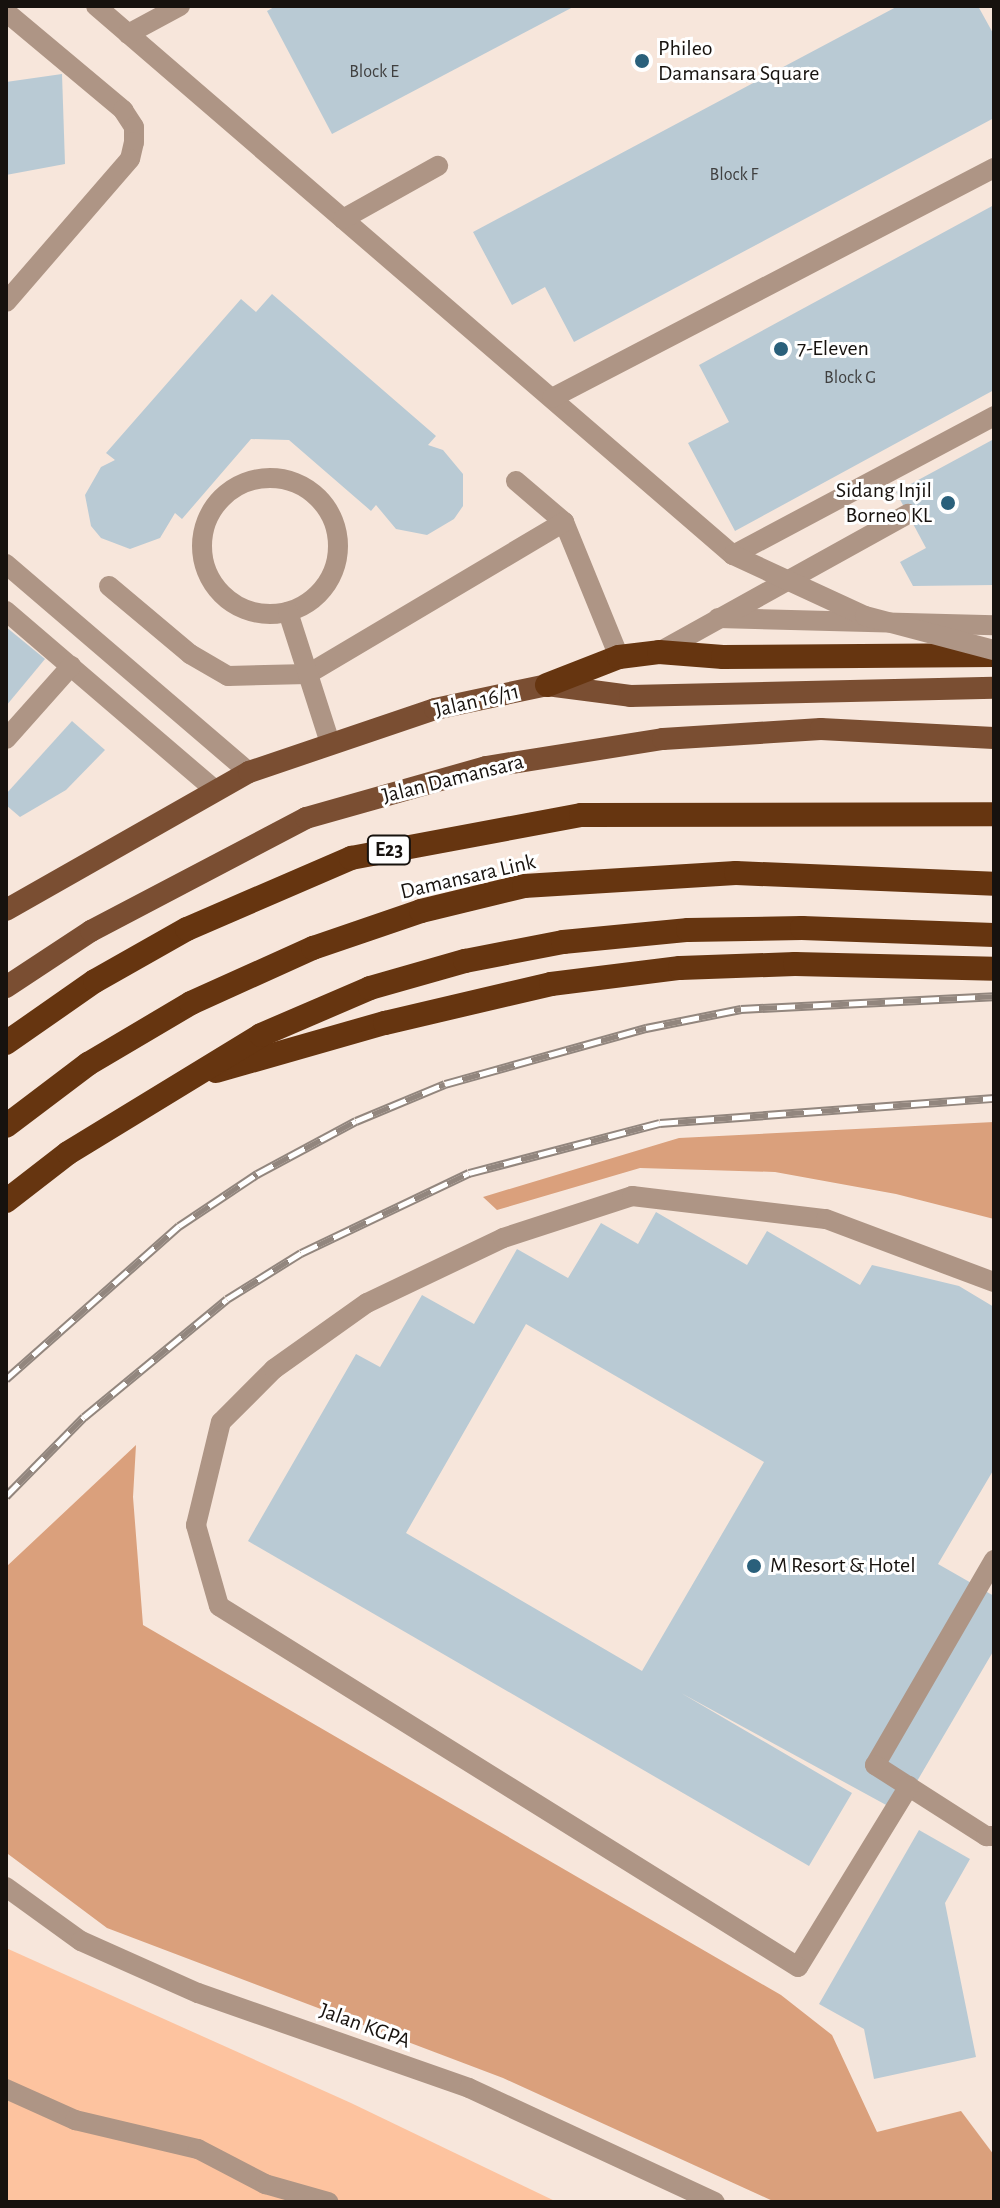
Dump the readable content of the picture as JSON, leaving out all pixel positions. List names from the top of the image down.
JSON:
{
  "streets": {
    "highway": ["E23", "Damansara Link"],
    "main road": ["Jalan 16/11", "Jalan Damansara"],
    "lane": ["Jalan KGPA"]
  },
  "places": [
    "Phileo Damansara Square",
    "7-Eleven",
    "Sidang Injil Borneo KL",
    "M Resort & Hotel"
  ],
  "house_numbers": ["Block E", "Block F", "Block G"]
}
